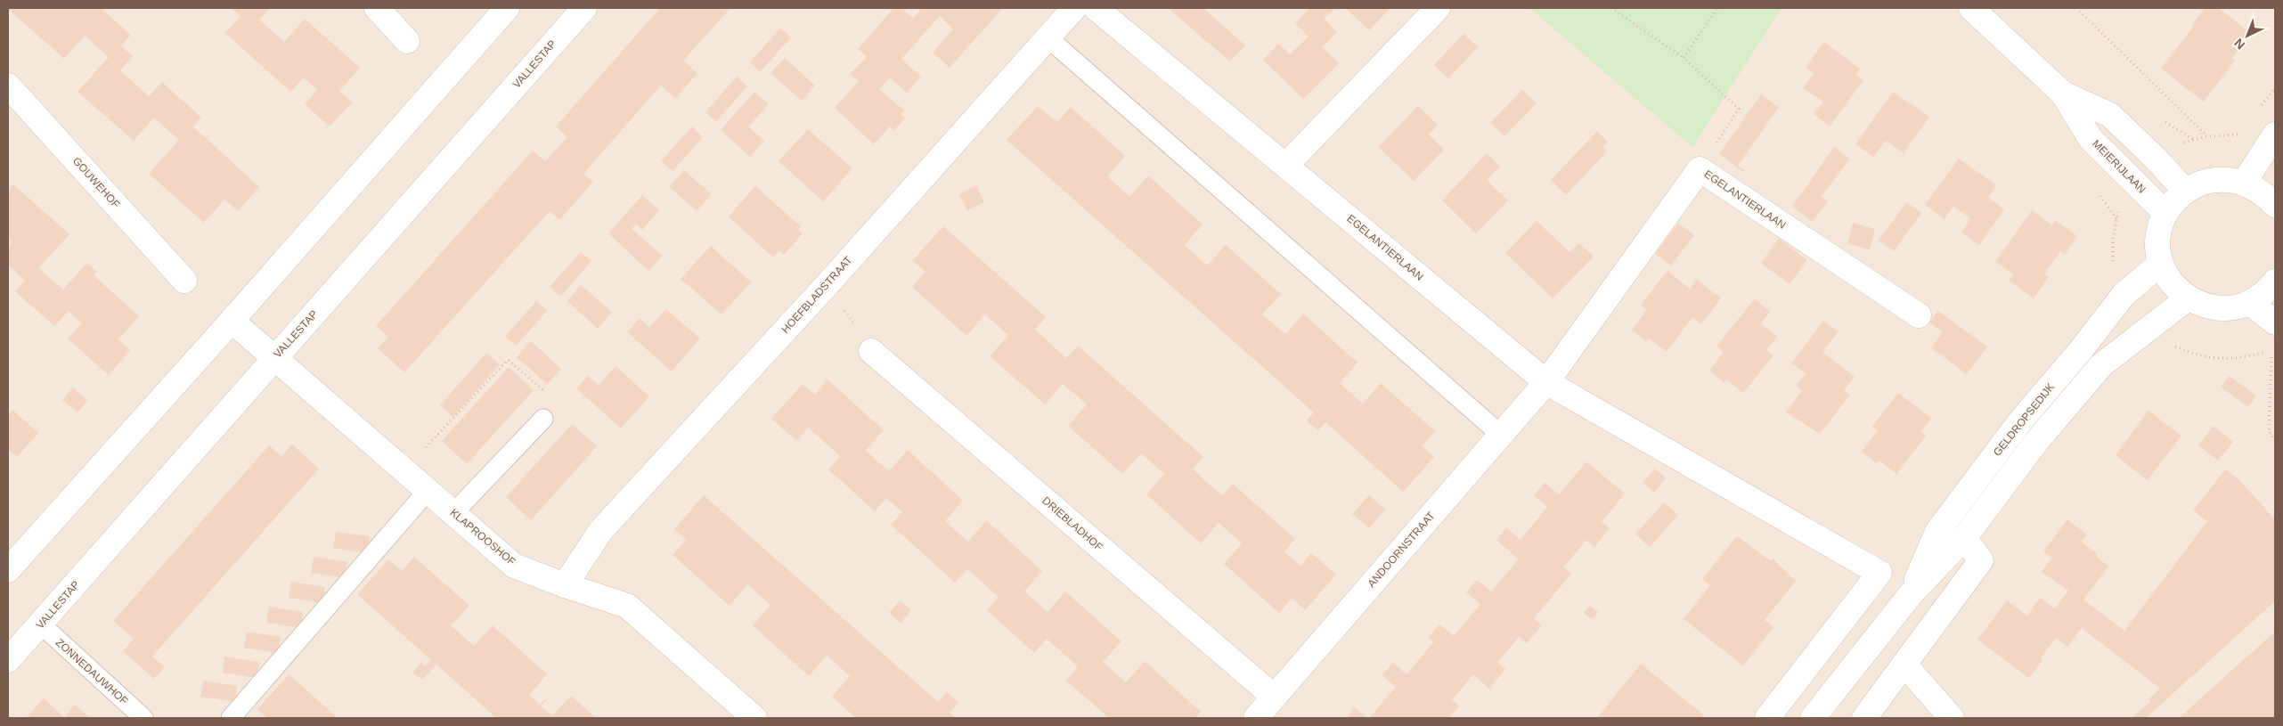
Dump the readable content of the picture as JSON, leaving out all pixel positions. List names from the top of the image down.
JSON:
{
  "streets": {
    "street": [
      "VALLESTAP",
      "MEIERIJLAAN",
      "GOUWEHOF",
      "EGELANTIERLAAN",
      "HOEFBLADSTRAAT",
      "GELDROPSEDIJK",
      "DRIEBLADHOF",
      "KLAPROOSHOF",
      "ANDOORNSTRAAT"
    ],
    "lane": ["ZONNEDAUWHOF"]
  },
  "crossings": [
    ["VALLESTAP", "KLAPROOSHOF"],
    ["VALLESTAP", "ZONNEDAUWHOF"],
    ["EGELANTIERLAAN", "ANDOORNSTRAAT"],
    ["HOEFBLADSTRAAT", "KLAPROOSHOF"],
    ["DRIEBLADHOF", "ANDOORNSTRAAT"]
  ],
  "north": "bottom left"
}
